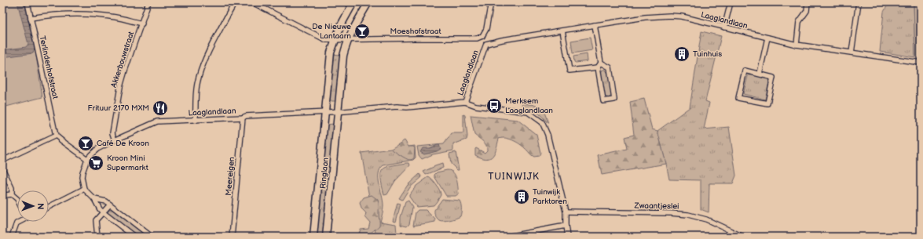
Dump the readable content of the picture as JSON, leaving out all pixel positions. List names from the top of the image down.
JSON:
{
  "streets": {
    "street": [
      "Laaglandlaan",
      "Moeshofstraat",
      "Akkerbouwstraat",
      "Terlindenhofstraat",
      "Ringlaan",
      "Meereigen",
      "Zwaantjeslei"
    ]
  },
  "crossings": [
    ["Laaglandlaan", "Akkerbouwstraat"],
    ["Laaglandlaan", "Ringlaan"],
    ["Laaglandlaan", "Meereigen"],
    ["Moeshofstraat", "Ringlaan"]
  ],
  "districts": ["TUINWIJK"],
  "places": {
    "bar": ["De Nieuwe Lantaarn", "Café De Kroon"],
    "building": ["Tuinhuis", "Tuinwijk Parktoren"],
    "bus stop": ["Merksem Laaglandlaan"],
    "restaurant": ["Frituur 2170 MXM"],
    "supermarket": ["Kroon Mini Supermarkt"]
  },
  "north": "right"
}
